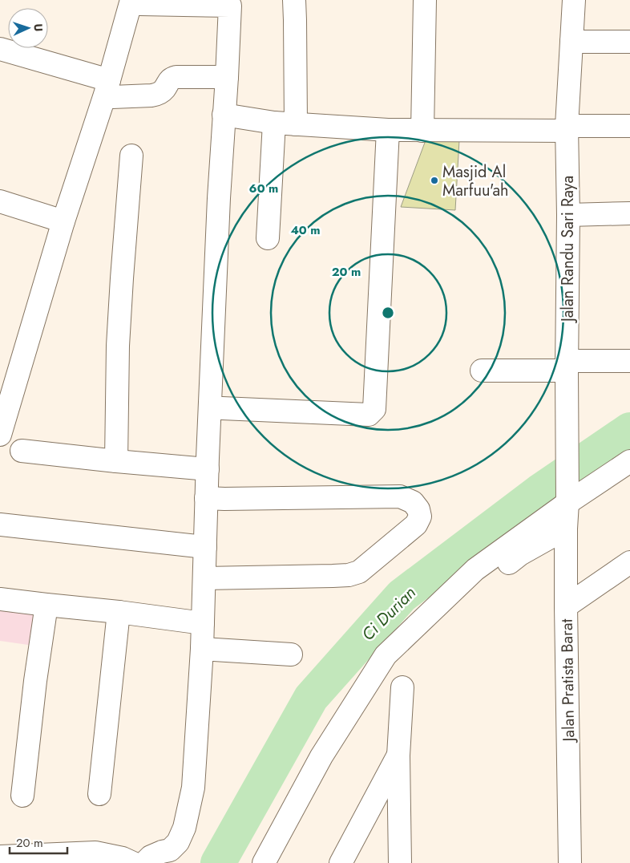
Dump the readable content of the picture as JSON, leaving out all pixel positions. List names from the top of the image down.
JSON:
{
  "streets": {
    "street": ["Jalan Randu Sari Raya", "Jalan Pratista Barat"]
  },
  "crossings": [
    ["Jalan Randu Sari Raya", "Jalan Pratista Barat"]
  ],
  "water": ["Ci Durian"],
  "places": ["Masjid Al Marfuu'ah"],
  "scale_bar": "20 m",
  "north": "right",
  "rings": ["60 m", "40 m", "20 m"]
}
